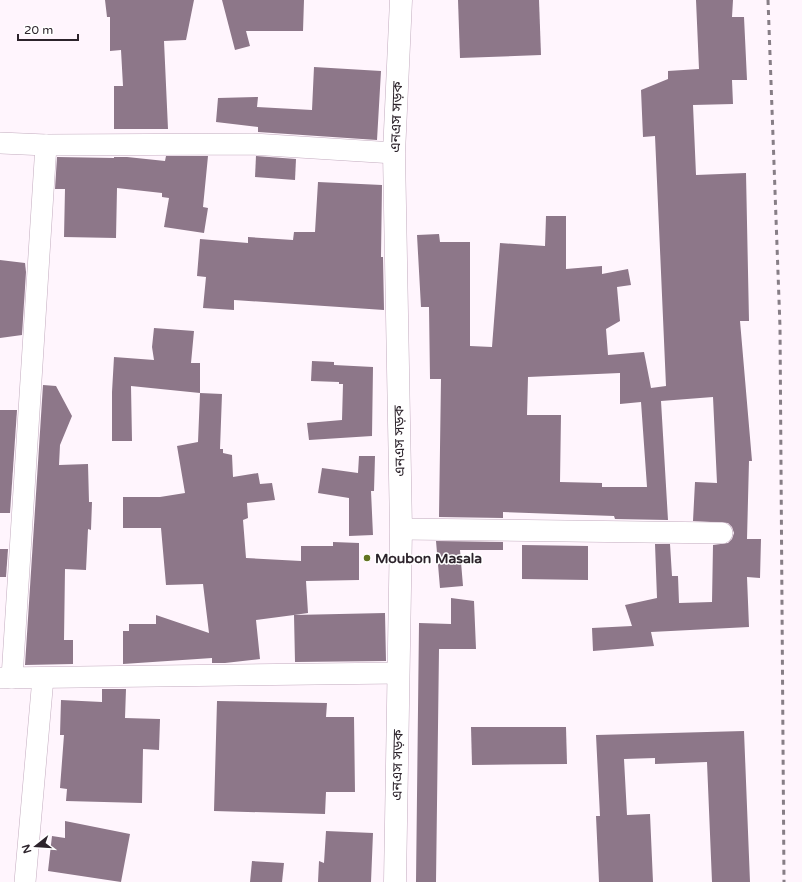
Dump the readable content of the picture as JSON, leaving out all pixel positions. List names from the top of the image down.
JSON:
{
  "streets": {
    "main road": ["এনএস সড়ক"]
  },
  "places": ["Moubon Masala"],
  "scale_bar": "20 m",
  "north": "left"
}
